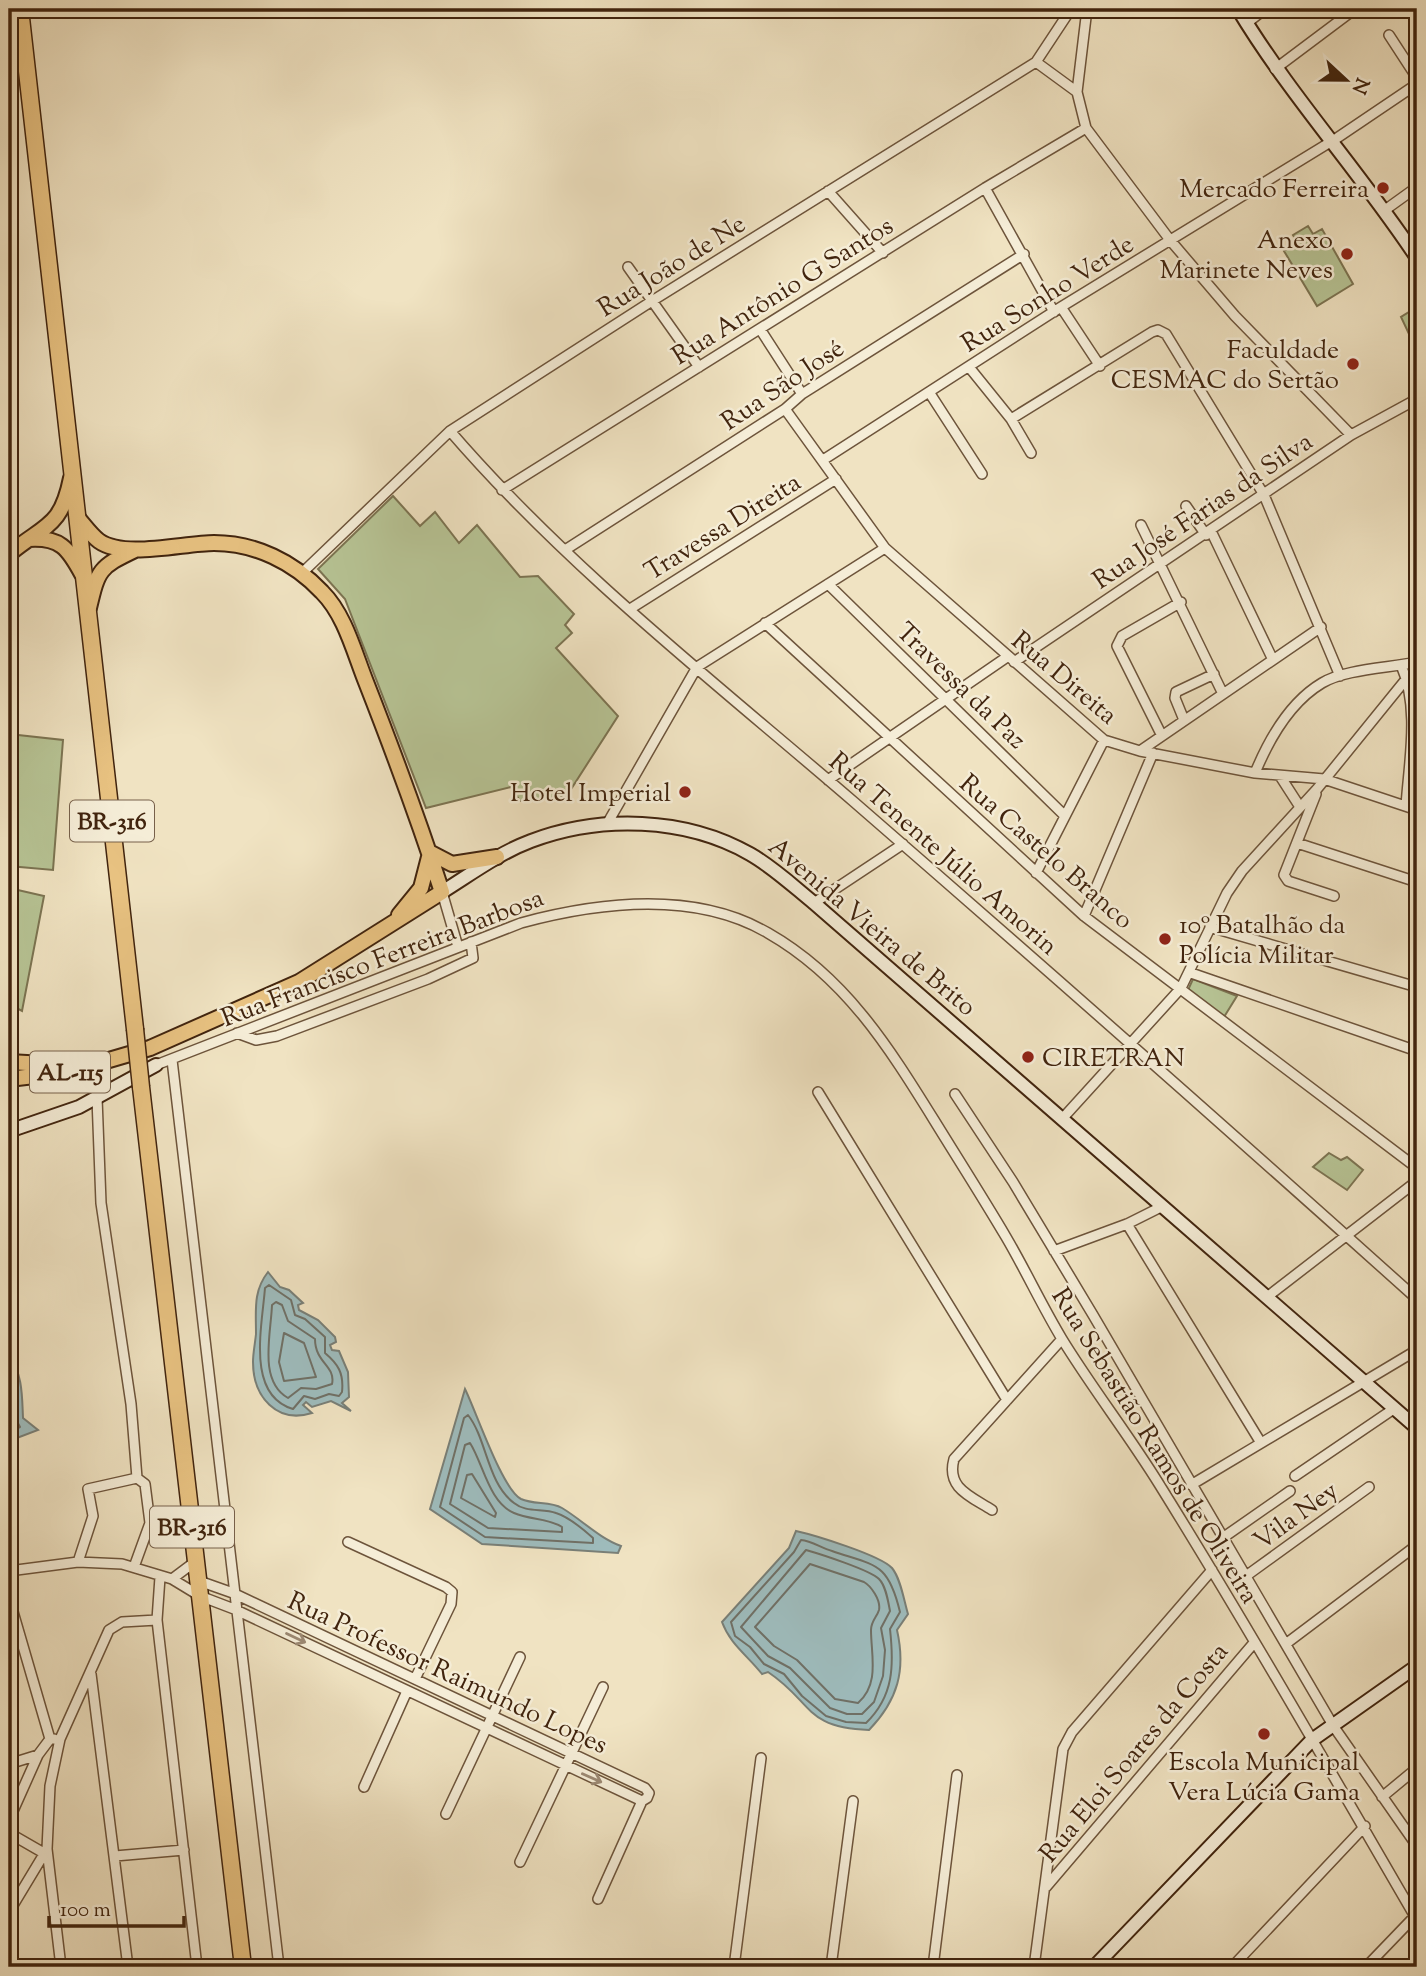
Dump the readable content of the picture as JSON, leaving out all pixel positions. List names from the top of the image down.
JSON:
{
  "streets": {
    "highway": ["BR-316"],
    "main road": ["Avenida Vieira de Brito", "AL-115"],
    "street": [
      "Rua João de Ne",
      "Rua Antônio G Santos",
      "Rua Sonho Verde",
      "Rua São José",
      "Rua José Farias da Silva",
      "Travessa Direita",
      "Rua Direita",
      "Travessa da Paz",
      "Rua Castelo Branco",
      "Rua Tenente Júlio Amorin",
      "Rua Francisco Ferreira Barbosa",
      "Rua Sebastião Ramos de Oliveira",
      "Vila Ney",
      "Rua Professor Raimundo Lopes",
      "Rua Eloi Soares da Costa"
    ]
  },
  "crossings": [
    ["Rua João de Ne", "Rua Tenente Júlio Amorin"],
    ["Rua Antônio G Santos", "Rua Tenente Júlio Amorin"],
    ["Rua Sonho Verde", "Rua Direita"],
    ["Rua São José", "Rua Direita"],
    ["Rua São José", "Rua Tenente Júlio Amorin"],
    ["Rua José Farias da Silva", "Rua Direita"],
    ["Rua José Farias da Silva", "Travessa da Paz"],
    ["Rua José Farias da Silva", "Rua Castelo Branco"],
    ["Rua José Farias da Silva", "Rua Tenente Júlio Amorin"],
    ["Travessa Direita", "Rua Direita"],
    ["Travessa Direita", "Rua Tenente Júlio Amorin"],
    ["BR-316", "Rua Professor Raimundo Lopes"],
    ["Avenida Vieira de Brito", "AL-115"],
    ["Rua Francisco Ferreira Barbosa", "Rua Sebastião Ramos de Oliveira"],
    ["Rua Sebastião Ramos de Oliveira", "Vila Ney"],
    ["Rua Sebastião Ramos de Oliveira", "Rua Eloi Soares da Costa"]
  ],
  "places": [
    "Mercado Ferreira",
    "Anexo Marinete Neves",
    "Faculdade CESMAC do Sertão",
    "Hotel Imperial",
    "10º Batalhão da Polícia Militar",
    "CIRETRAN",
    "Escola Municipal Vera Lúcia Gama"
  ],
  "scale_bar": "100 m",
  "north": "right"
}
